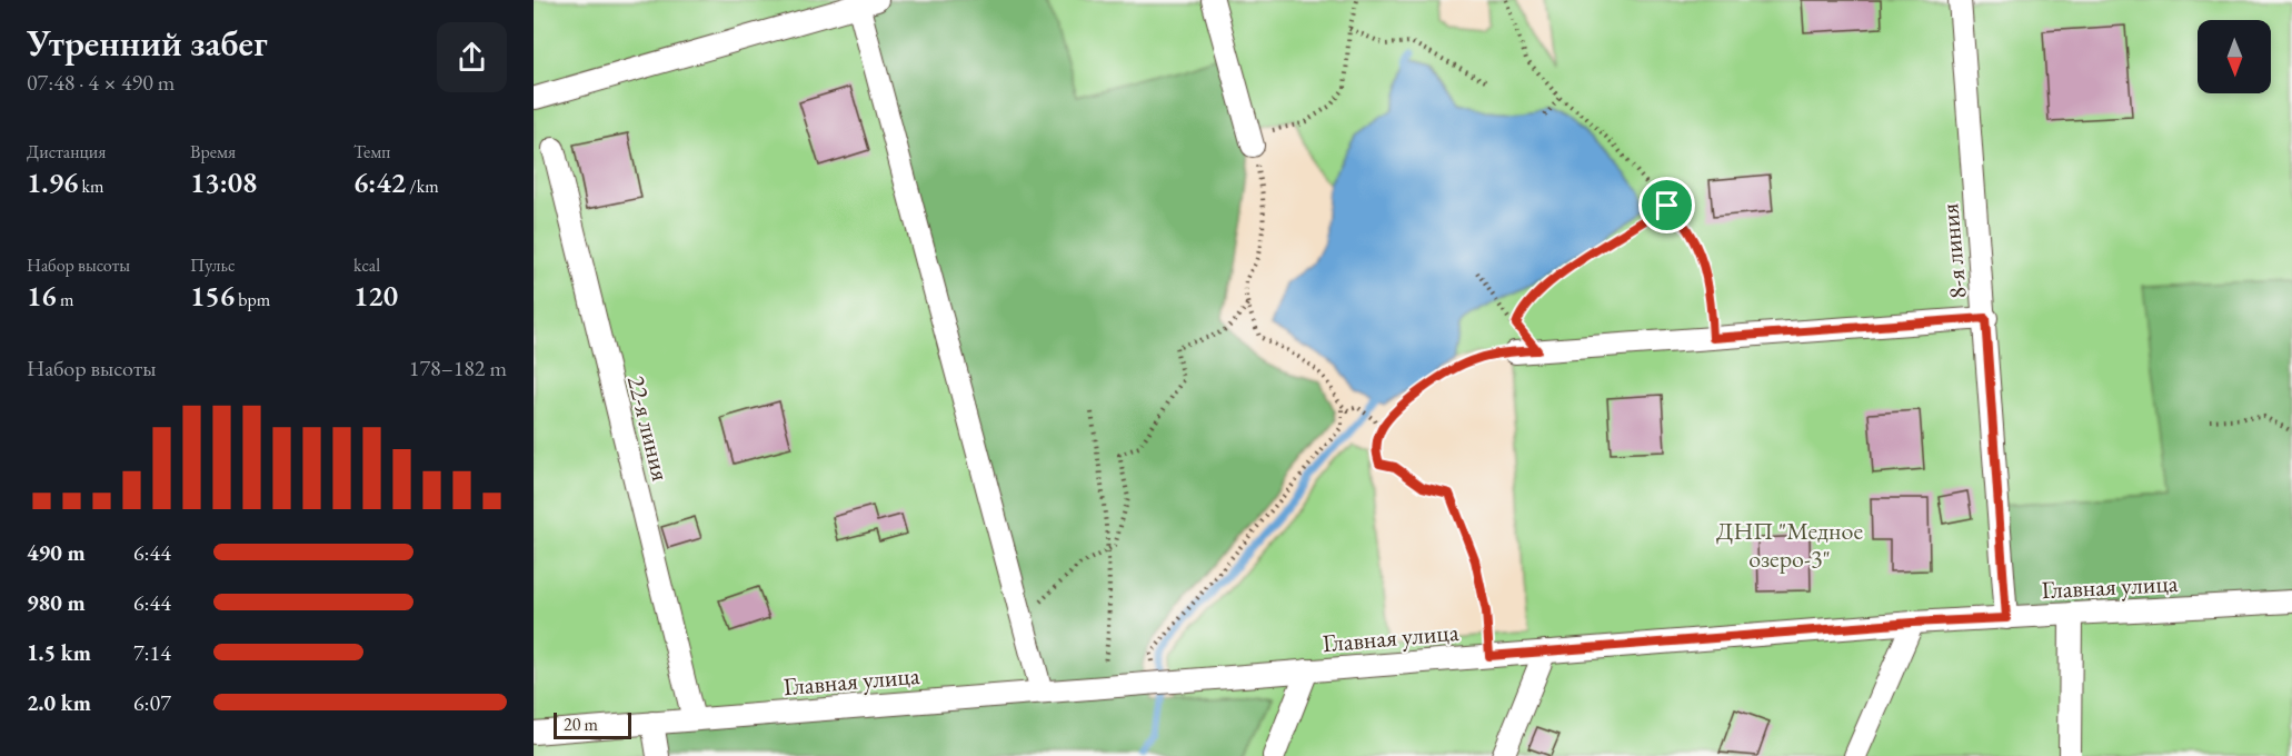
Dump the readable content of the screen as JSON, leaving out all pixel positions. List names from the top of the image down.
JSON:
{
  "streets": {
    "street": ["8-я линия", "22-я линия", "Главная улица"]
  },
  "crossings": [
    ["8-я линия", "Главная улица"],
    ["22-я линия", "Главная улица"]
  ],
  "parks": ["ДНП \"Медное озеро-3\""],
  "scale_bar": "20 m",
  "north": "bottom",
  "page": {
    "heading": ["Утренний забег", "07:48 · 4 × 490 m"],
    "stats": [
      ["Дистанция", "1.96 km"],
      ["Время", "13:08"],
      ["Темп", "6:42 /km"],
      ["Набор высоты", "16 m"],
      ["Пульс", "156 bpm"],
      ["kcal", "120"]
    ],
    "chart": ["Набор высоты", "178–182 m"],
    "list": [
      {
        "name": "490 m",
        "note": "6:44"
      },
      {
        "name": "980 m",
        "note": "6:44"
      },
      {
        "name": "1.5 km",
        "note": "7:14"
      },
      {
        "name": "2.0 km",
        "note": "6:07"
      }
    ],
    "scale": "20 m"
  }
}
